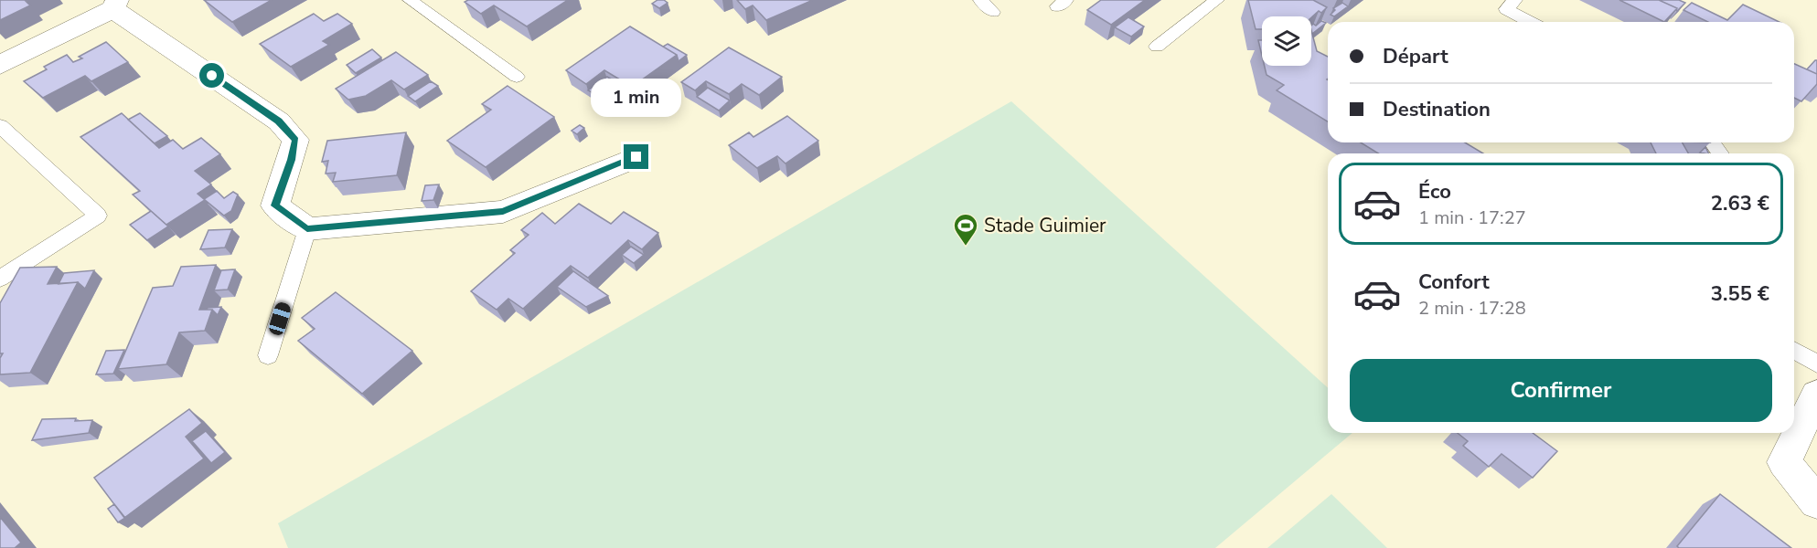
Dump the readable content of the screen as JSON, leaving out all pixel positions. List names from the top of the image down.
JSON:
{
  "places": {
    "sports": ["Stade Guimier"]
  },
  "page": {
    "banner": ["Départ", "Destination"],
    "bubble": "1 min",
    "list": [
      {
        "name": "Éco",
        "note": "1 min · 17:27",
        "value": "2.63 €"
      },
      {
        "name": "Confort",
        "note": "2 min · 17:28",
        "value": "3.55 €"
      }
    ],
    "buttons": "Confirmer"
  }
}
